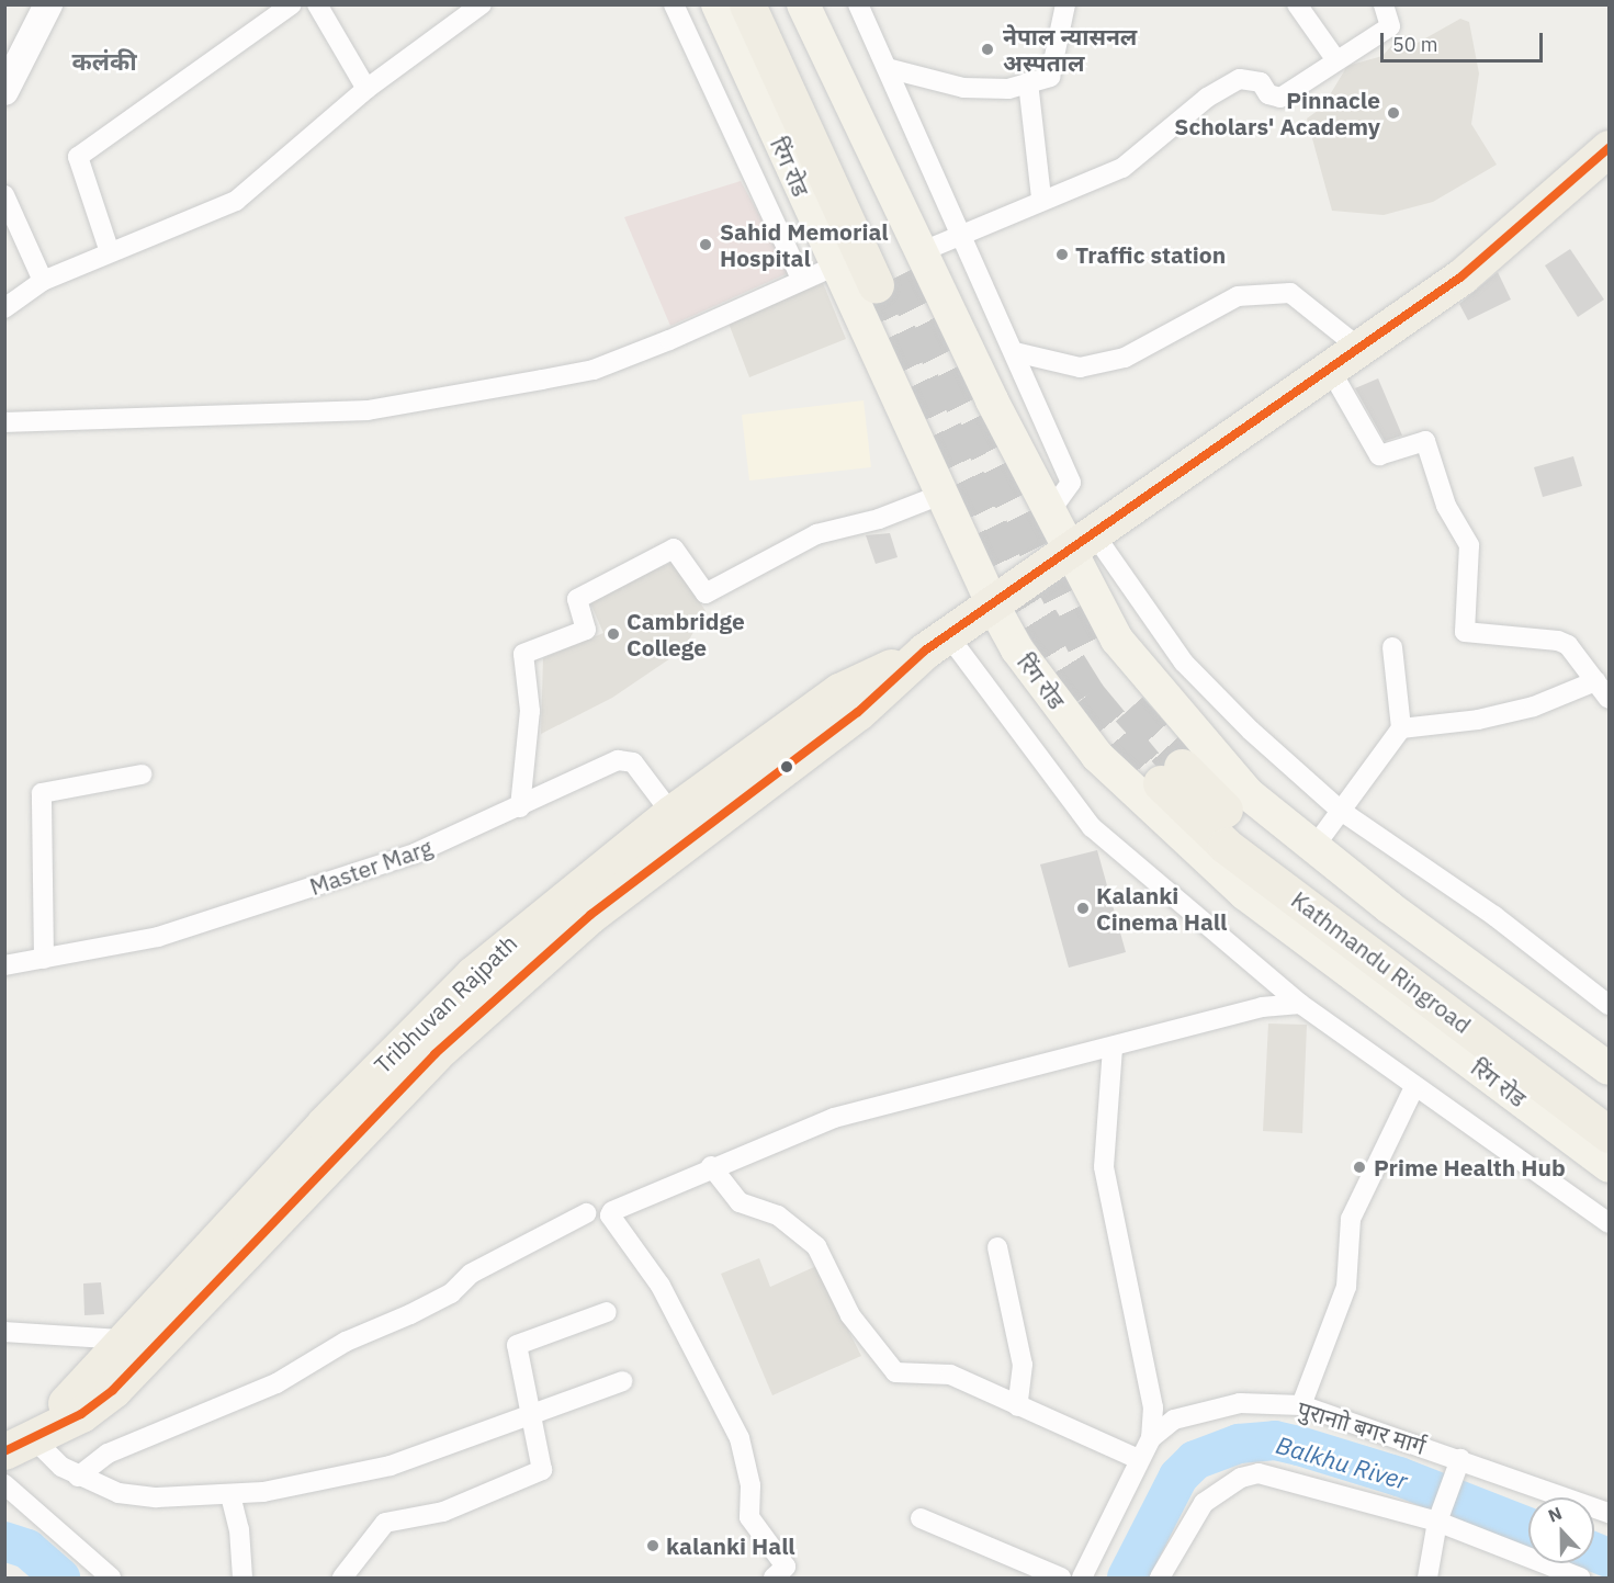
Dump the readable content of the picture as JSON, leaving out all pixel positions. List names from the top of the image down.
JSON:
{
  "streets": {
    "highway": ["Kathmandu Ringroad", "Tribhuvan Rajpath"],
    "main road": ["रिंग रोड"],
    "street": ["Master Marg", "पुरानाो बगर मार्ग"]
  },
  "crossings": [
    ["रिंग रोड", "Tribhuvan Rajpath"],
    ["Master Marg", "Tribhuvan Rajpath"]
  ],
  "districts": ["कलंकी"],
  "water": ["Balkhu River"],
  "places": [
    "नेपाल न्यासनल अस्पताल",
    "Pinnacle Scholars' Academy",
    "Sahid Memorial Hospital",
    "Traffic station",
    "Cambridge College",
    "Kalanki Cinema Hall",
    "Prime Health Hub",
    "kalanki Hall"
  ],
  "scale_bar": "50 m",
  "north": "top"
}
